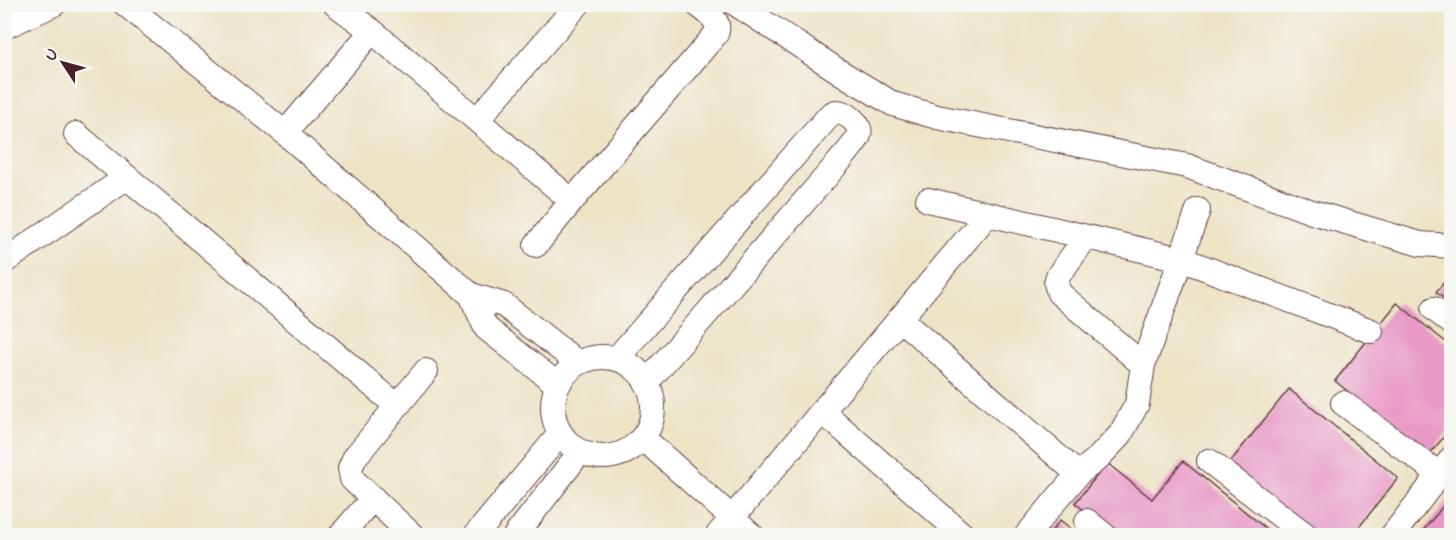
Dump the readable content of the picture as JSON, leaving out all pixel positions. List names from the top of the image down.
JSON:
{
  "north": "top left"
}
